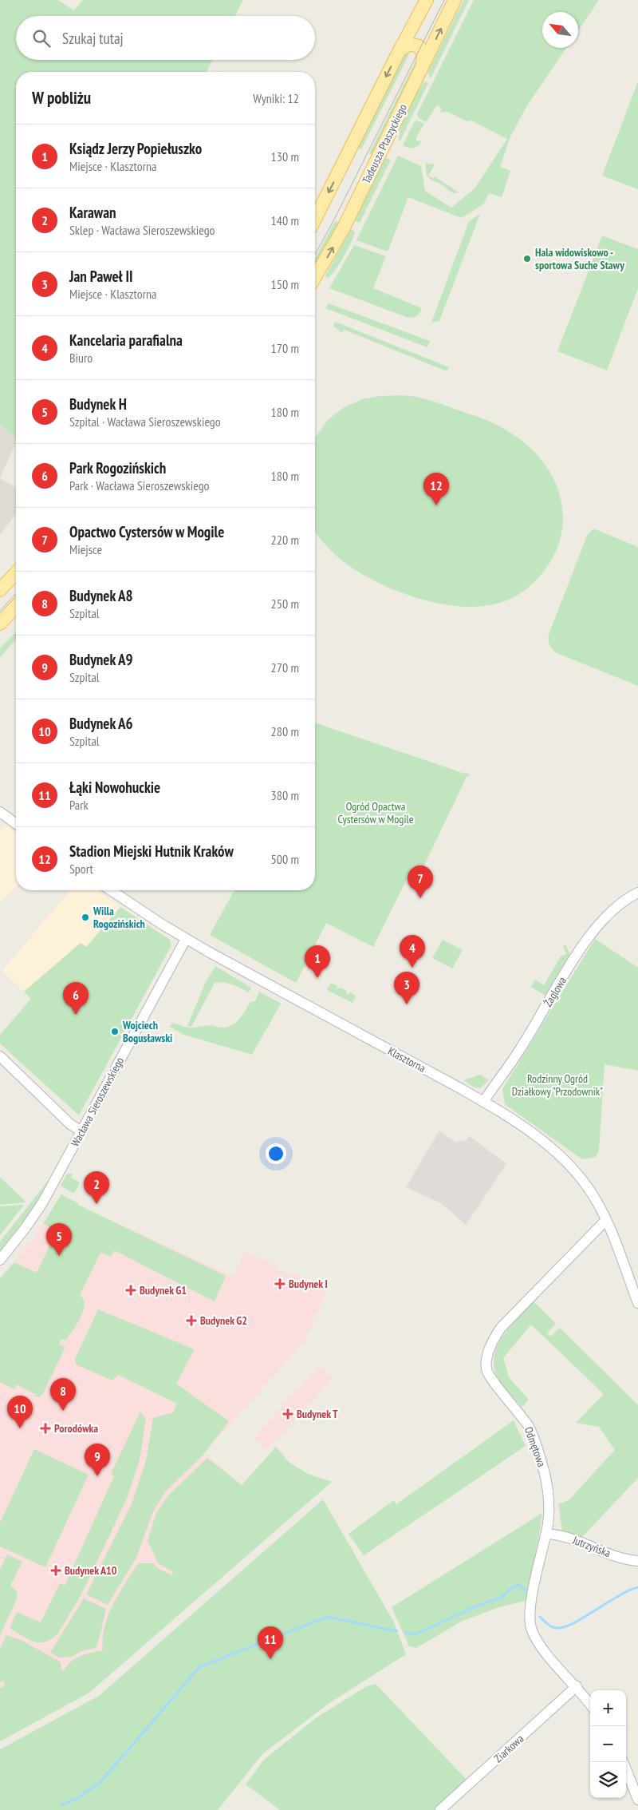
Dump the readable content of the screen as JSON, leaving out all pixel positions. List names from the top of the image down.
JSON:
{
  "streets": {
    "main road": ["Tadeusza Ptaszyckiego"],
    "street": [
      "Żaglowa",
      "Klasztorna",
      "Wacława Sieroszewskiego",
      "Odmętowa",
      "Jutrzyńska",
      "Ziarkowa"
    ]
  },
  "crossings": [
    ["Żaglowa", "Klasztorna"],
    ["Klasztorna", "Wacława Sieroszewskiego"],
    ["Klasztorna", "Odmętowa"],
    ["Odmętowa", "Jutrzyńska"],
    ["Odmętowa", "Ziarkowa"]
  ],
  "parks": ["Ogród Opactwa Cystersów w Mogile", "Rodzinny Ogród Działkowy \"Przodownik\""],
  "places": {
    "other": ["Hala widowiskowo - sportowa Suche Stawy", "Willa Rogozińskich", "Wojciech Bogusławski"],
    "health": [
      "Budynek I",
      "Budynek G1",
      "Budynek G2",
      "Budynek T",
      "Porodówka",
      "Budynek A10"
    ]
  },
  "north": "top left",
  "page": {
    "search": "Szukaj tutaj",
    "heading": ["W pobliżu", "Wyniki: 12"],
    "list": [
      {
        "mark": "1",
        "name": "Ksiądz Jerzy Popiełuszko",
        "note": "Miejsce · Klasztorna",
        "value": "130 m"
      },
      {
        "mark": "2",
        "name": "Karawan",
        "note": "Sklep · Wacława Sieroszewskiego",
        "value": "140 m"
      },
      {
        "mark": "3",
        "name": "Jan Paweł II",
        "note": "Miejsce · Klasztorna",
        "value": "150 m"
      },
      {
        "mark": "4",
        "name": "Kancelaria parafialna",
        "note": "Biuro",
        "value": "170 m"
      },
      {
        "mark": "5",
        "name": "Budynek H",
        "note": "Szpital · Wacława Sieroszewskiego",
        "value": "180 m"
      },
      {
        "mark": "6",
        "name": "Park Rogozińskich",
        "note": "Park · Wacława Sieroszewskiego",
        "value": "180 m"
      },
      {
        "mark": "7",
        "name": "Opactwo Cystersów w Mogile",
        "note": "Miejsce",
        "value": "220 m"
      },
      {
        "mark": "8",
        "name": "Budynek A8",
        "note": "Szpital",
        "value": "250 m"
      },
      {
        "mark": "9",
        "name": "Budynek A9",
        "note": "Szpital",
        "value": "270 m"
      },
      {
        "mark": "10",
        "name": "Budynek A6",
        "note": "Szpital",
        "value": "280 m"
      },
      {
        "mark": "11",
        "name": "Łąki Nowohuckie",
        "note": "Park",
        "value": "380 m"
      },
      {
        "mark": "12",
        "name": "Stadion Miejski Hutnik Kraków",
        "note": "Sport",
        "value": "500 m"
      }
    ],
    "pins": [
      "12",
      "7",
      "4",
      "1",
      "3",
      "6",
      "2",
      "5",
      "8",
      "10",
      "9",
      "11"
    ],
    "map_buttons": ["+", "−"]
  }
}
